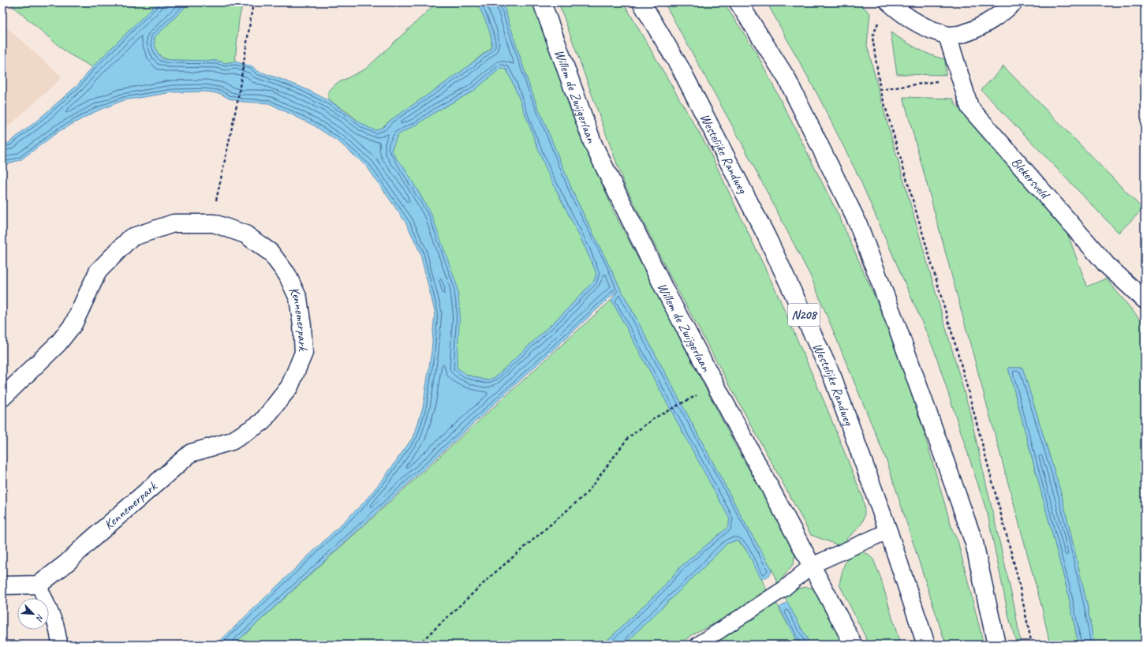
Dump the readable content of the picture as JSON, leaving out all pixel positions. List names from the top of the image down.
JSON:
{
  "streets": {
    "street": [
      "Willem de Zwijgerlaan",
      "Westelijke Randweg",
      "Blekersveld",
      "N208",
      "Kennemerpark"
    ]
  },
  "north": "bottom right"
}
